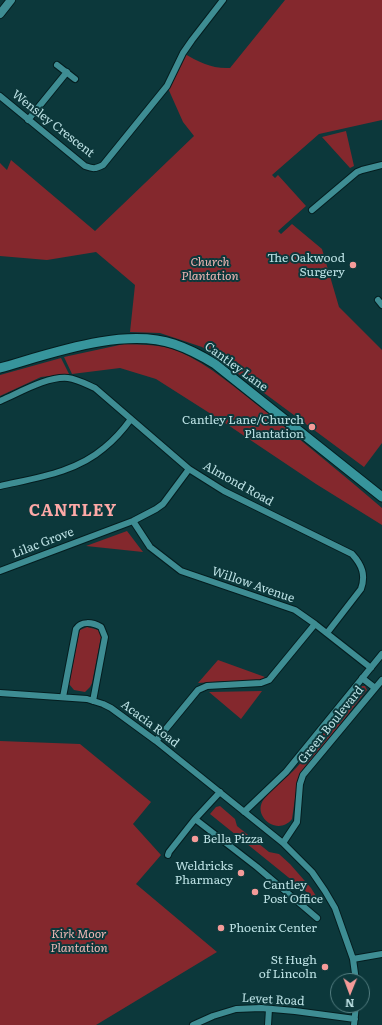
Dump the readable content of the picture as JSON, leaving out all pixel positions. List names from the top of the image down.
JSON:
{
  "streets": {
    "main road": ["Cantley Lane"],
    "street": [
      "Wensley Crescent",
      "Almond Road",
      "Lilac Grove",
      "Willow Avenue",
      "Acacia Road",
      "Green Boulevard",
      "Levet Road"
    ]
  },
  "crossings": [
    ["Almond Road", "Lilac Grove"],
    ["Almond Road", "Willow Avenue"],
    ["Lilac Grove", "Willow Avenue"],
    ["Willow Avenue", "Green Boulevard"],
    ["Acacia Road", "Green Boulevard"]
  ],
  "districts": ["CANTLEY"],
  "parks": ["Church Plantation", "Kirk Moor Plantation"],
  "places": [
    "The Oakwood Surgery",
    "Cantley Lane/Church Plantation",
    "Bella Pizza",
    "Weldricks Pharmacy",
    "Cantley Post Office",
    "Phoenix Center",
    "St Hugh of Lincoln"
  ],
  "north": "bottom"
}
